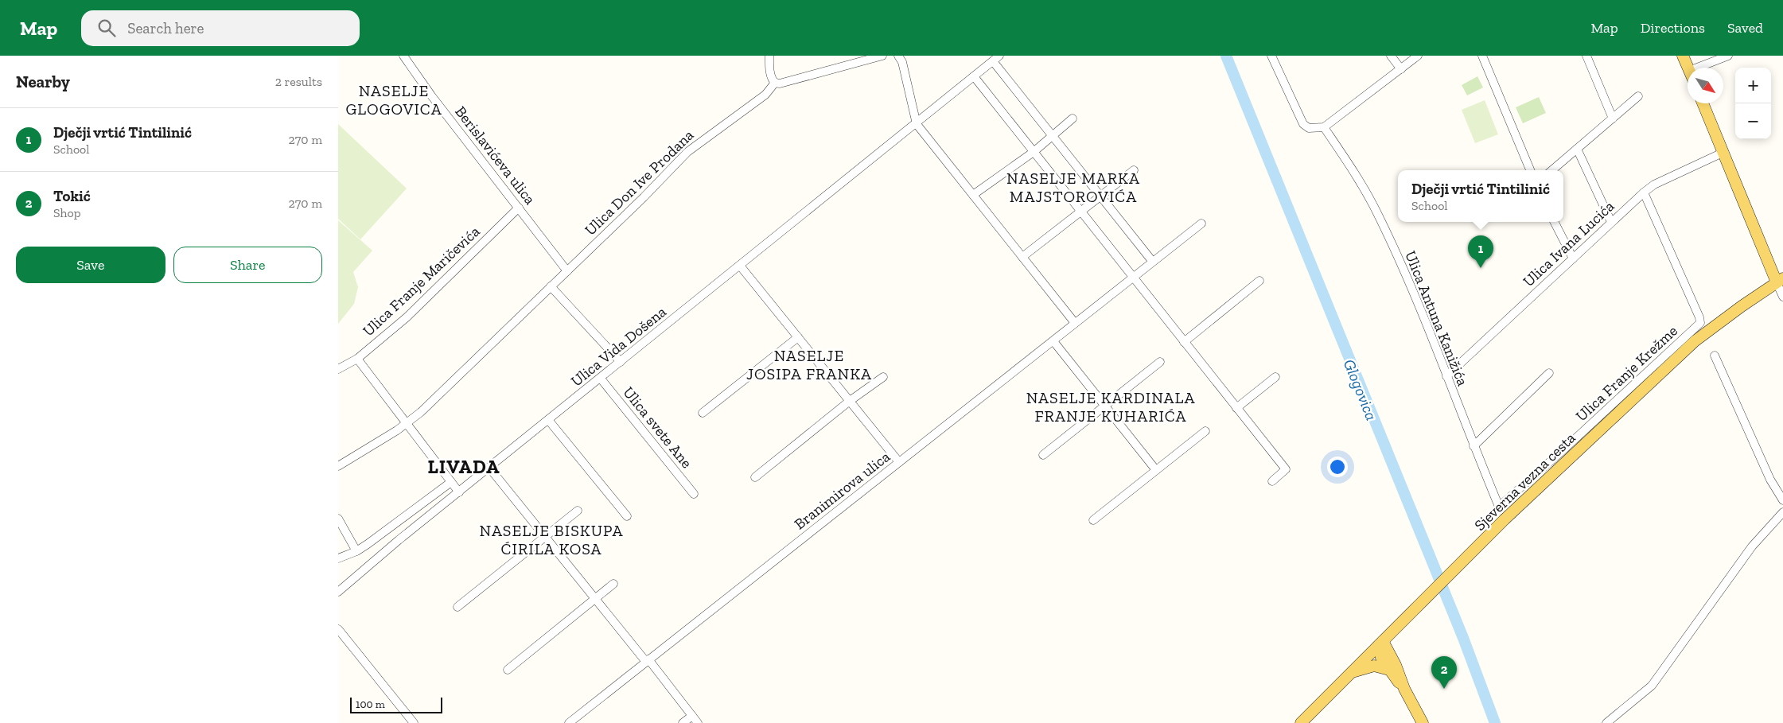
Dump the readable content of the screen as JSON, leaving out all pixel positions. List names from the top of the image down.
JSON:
{
  "streets": {
    "main road": ["Sjeverna vezna cesta"],
    "street": [
      "Berislavićeva ulica",
      "Ulica Don Ive Prodana",
      "Ulica Ivana Lucića",
      "Ulica Franje Maričevića",
      "Ulica Antuna Kanižića",
      "Ulica Vida Došena",
      "Ulica Franje Krežme",
      "Ulica svete Ane",
      "Branimirova ulica"
    ]
  },
  "crossings": [
    ["Berislavićeva ulica", "Ulica Don Ive Prodana"],
    ["Berislavićeva ulica", "Ulica Franje Maričevića"],
    ["Ulica Ivana Lucića", "Ulica Antuna Kanižića"],
    ["Ulica Ivana Lucića", "Ulica Franje Krežme"],
    ["Ulica Antuna Kanižića", "Ulica Franje Krežme"],
    ["Ulica Vida Došena", "Ulica svete Ane"],
    ["Ulica Franje Krežme", "Sjeverna vezna cesta"]
  ],
  "districts": [
    "NASELJE GLOGOVICA",
    "NASELJE MARKA MAJSTOROVIĆA",
    "NASELJE JOSIPA FRANKA",
    "NASELJE KARDINALA FRANJE KUHARIĆA",
    "LIVADA",
    "NASELJE BISKUPA ĆIRILA KOSA"
  ],
  "water": ["Glogovica"],
  "scale_bar": "100 m",
  "north": "bottom right",
  "page": {
    "header": "Map",
    "search": "Search here",
    "nav": ["Map", "Directions", "Saved"],
    "heading": ["Nearby", "2 results"],
    "map_buttons": ["+", "−"],
    "list": [
      {
        "mark": "1",
        "name": "Dječji vrtić Tintilinić",
        "note": "School",
        "value": "270 m"
      },
      {
        "mark": "2",
        "name": "Tokić",
        "note": "Shop",
        "value": "270 m"
      }
    ],
    "popup": ["Dječji vrtić Tintilinić", "School"],
    "buttons": ["Save", "Share"],
    "pins": ["1", "2"],
    "scale": "100 m"
  }
}
